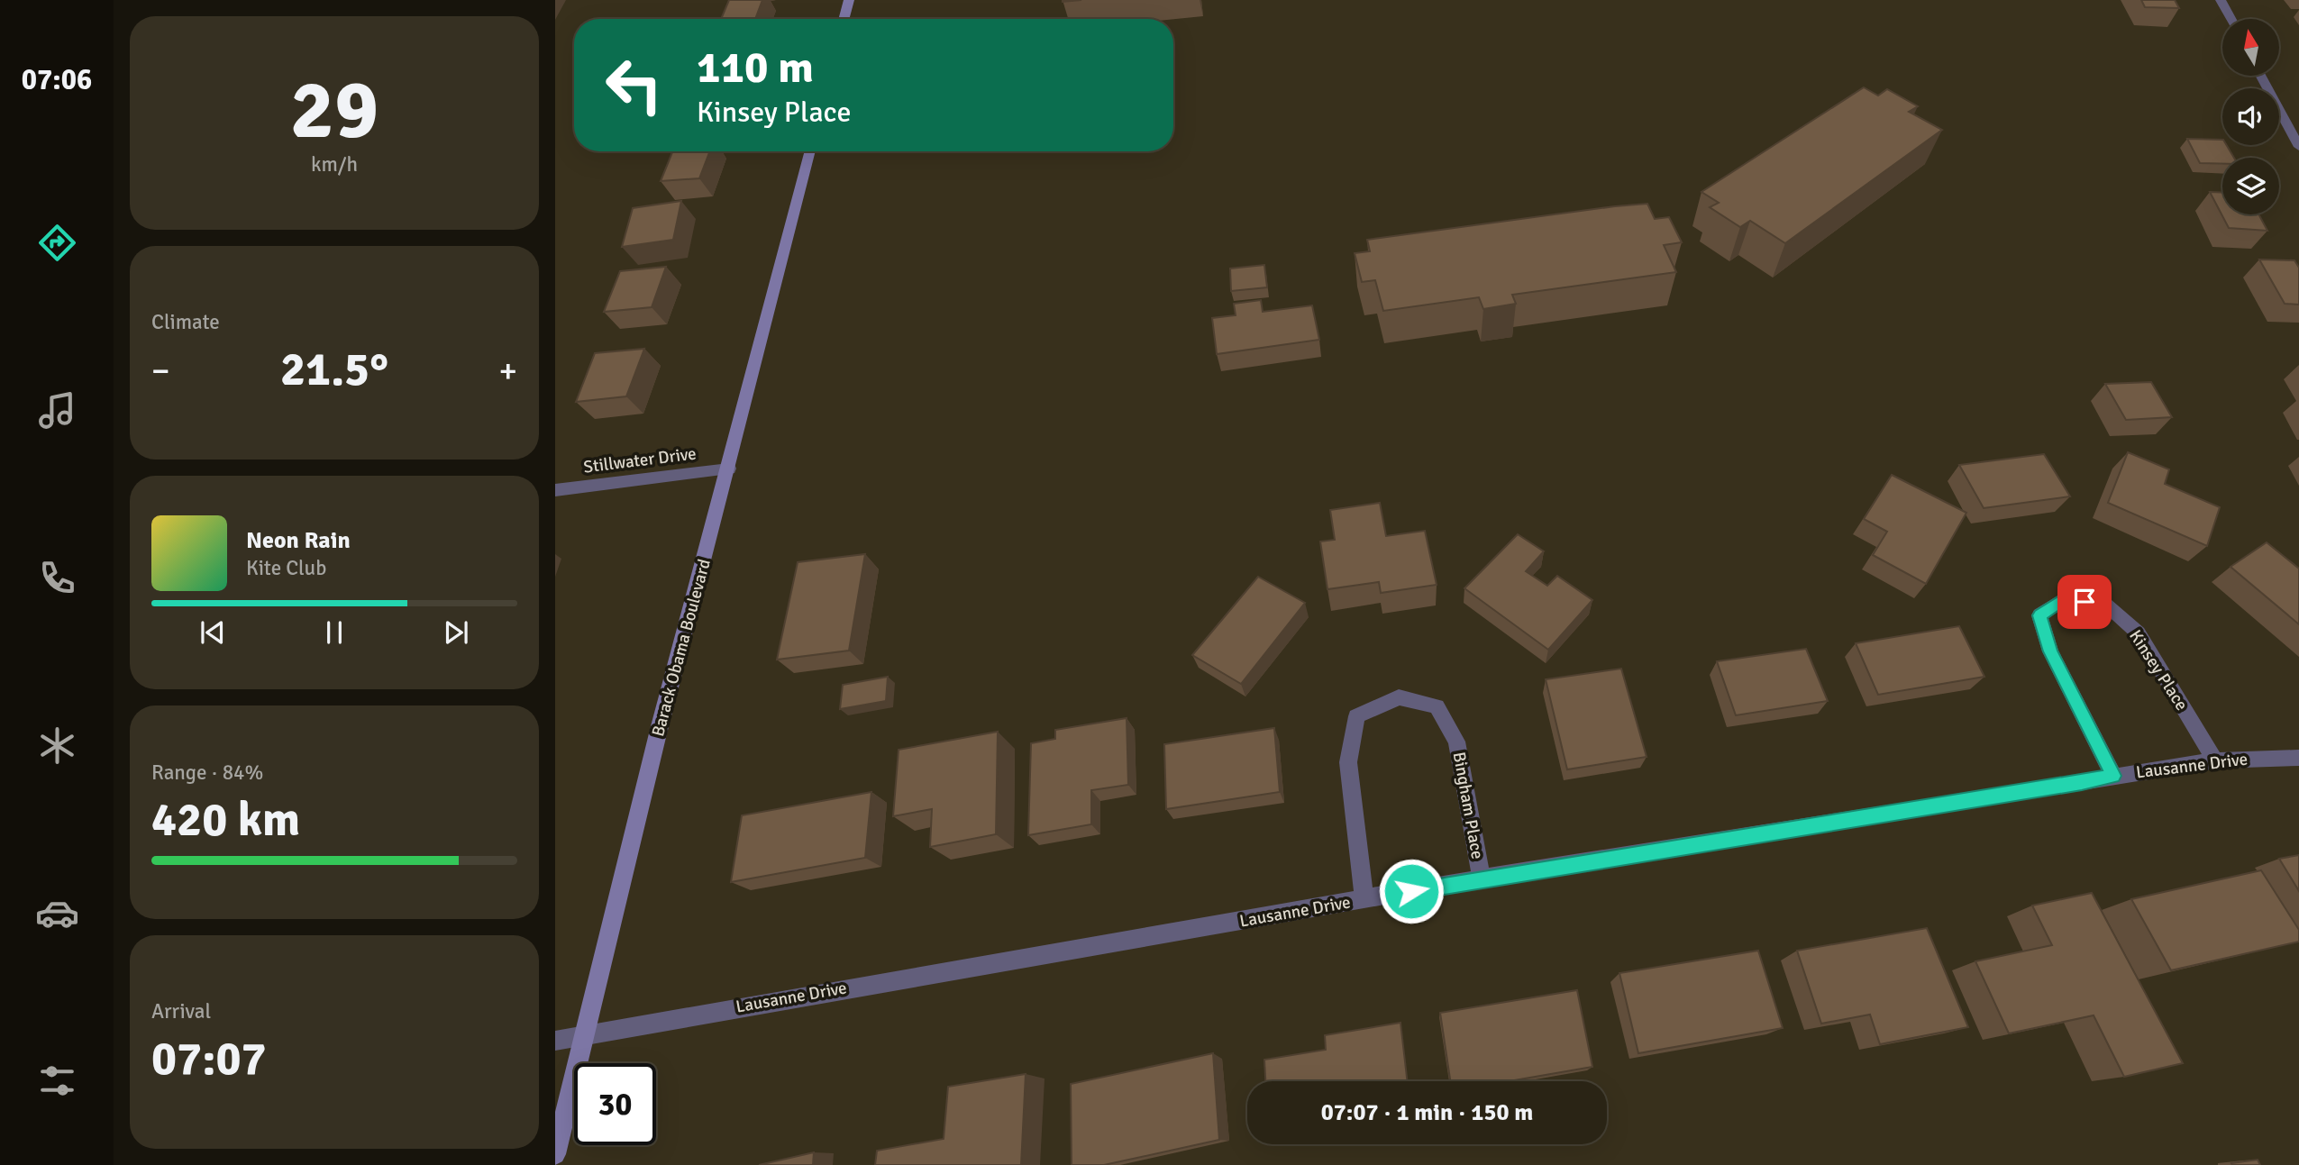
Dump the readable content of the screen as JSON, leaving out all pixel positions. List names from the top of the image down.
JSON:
{
  "streets": {
    "main road": ["Barack Obama Boulevard"],
    "street": [
      "Stillwater Drive",
      "Kinsey Place",
      "Lausanne Drive",
      "Bingham Place"
    ]
  },
  "crossings": [
    ["Stillwater Drive", "Barack Obama Boulevard"],
    ["Barack Obama Boulevard", "Lausanne Drive"],
    ["Kinsey Place", "Lausanne Drive"],
    ["Lausanne Drive", "Bingham Place"]
  ],
  "north": "top",
  "page": {
    "tabs": "07:06",
    "tile": [
      ["29", "km/h"],
      "Climate",
      ["Range · 84%", "420 km"],
      ["Arrival", "07:07"]
    ],
    "turn": ["110 m", "Kinsey Place"],
    "heat": ["−", "21.5°", "+"],
    "song": ["Neon Rain", "Kite Club"],
    "limit": "30",
    "trip": "07:07 · 1 min · 150 m"
  }
}
